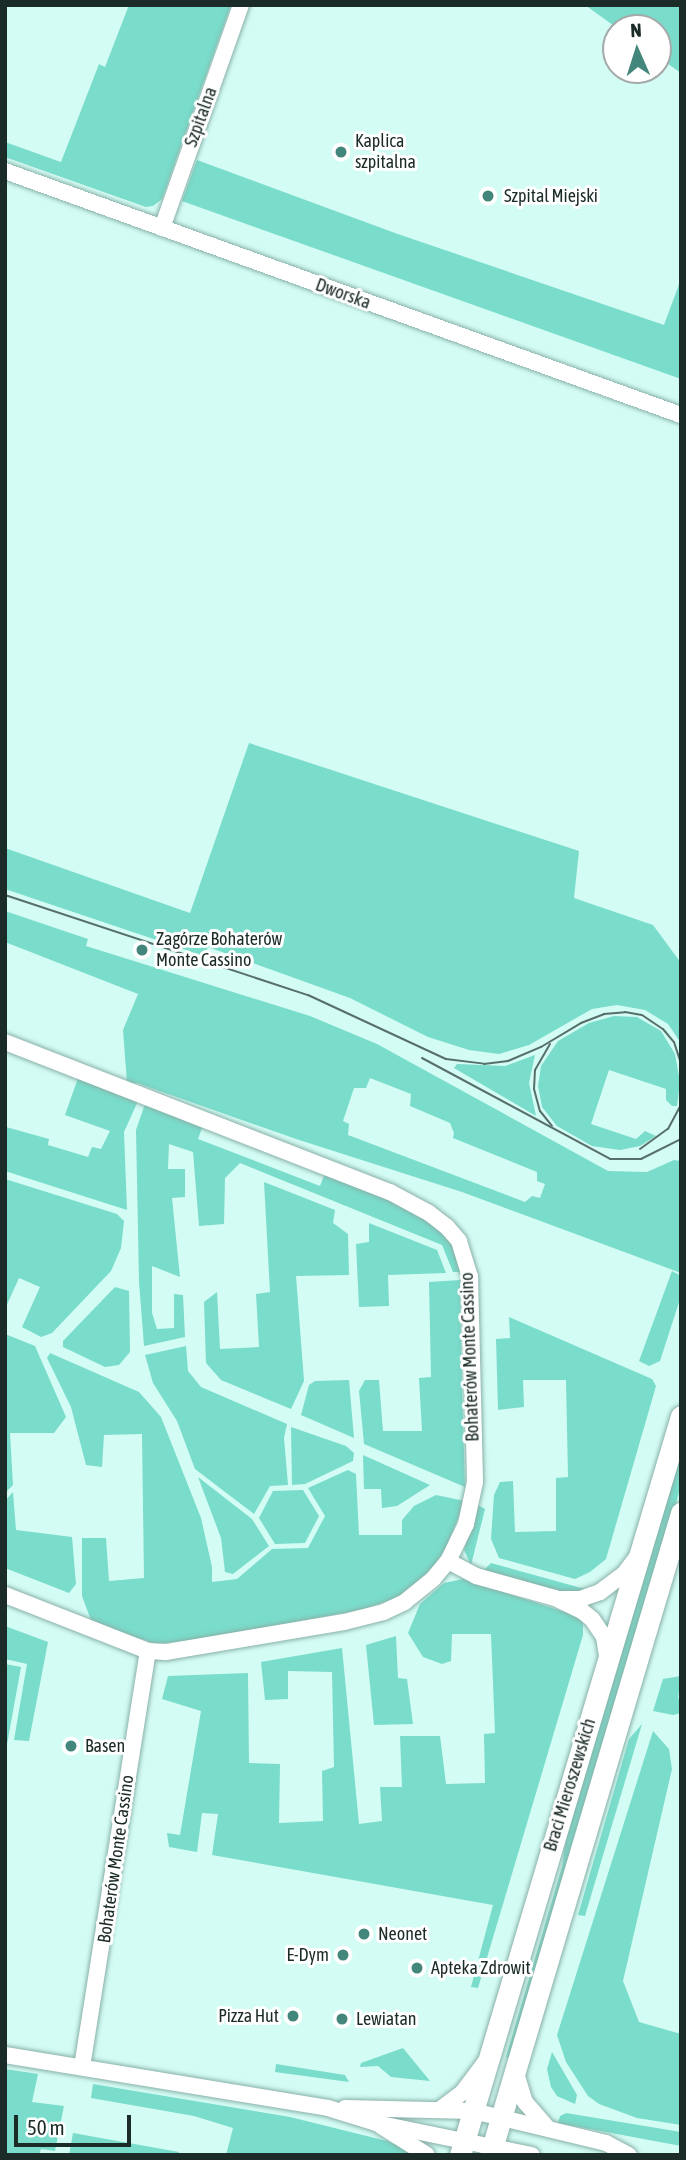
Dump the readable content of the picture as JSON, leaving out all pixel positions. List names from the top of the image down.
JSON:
{
  "streets": {
    "main road": ["Braci Mieroszewskich"],
    "street": ["Szpitalna", "Dworska", "Bohaterów Monte Cassino"]
  },
  "crossings": [
    ["Szpitalna", "Dworska"]
  ],
  "places": [
    "Kaplica szpitalna",
    "Szpital Miejski",
    "Zagórze Bohaterów Monte Cassino",
    "Basen",
    "Neonet",
    "E-Dym",
    "Apteka Zdrowit",
    "Pizza Hut",
    "Lewiatan"
  ],
  "scale_bar": "50 m",
  "north": "top"
}
